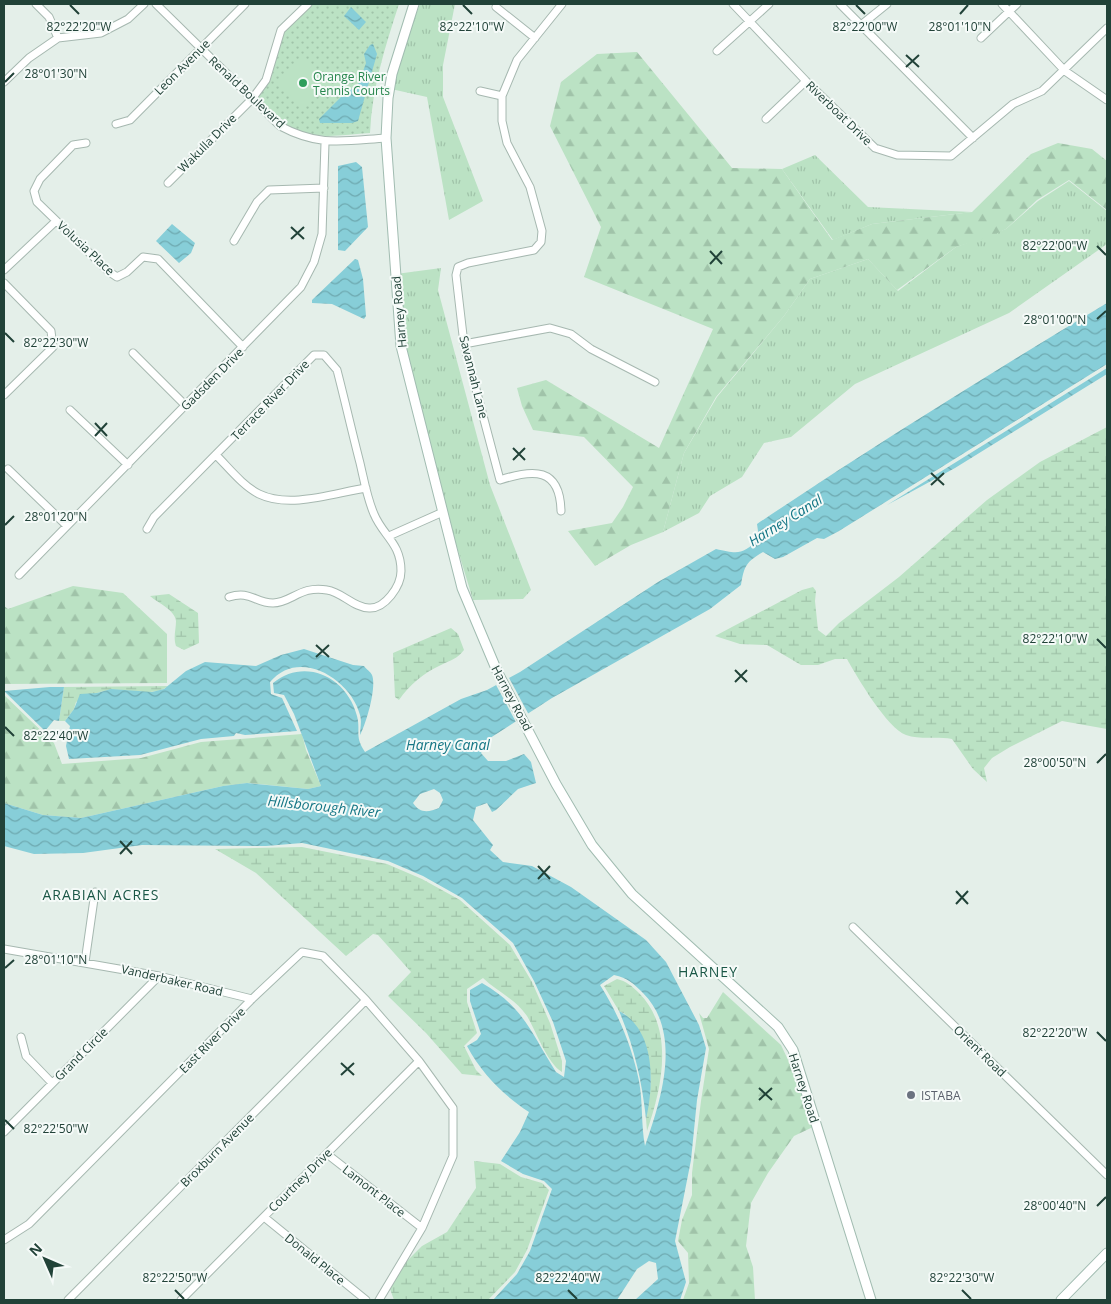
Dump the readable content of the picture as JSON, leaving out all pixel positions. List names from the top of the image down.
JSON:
{
  "streets": {
    "street": [
      "Leon Avenue",
      "Renald Boulevard",
      "Riverboat Drive",
      "Wakulla Drive",
      "Volusia Place",
      "Harney Road",
      "Savannah Lane",
      "Gadsden Drive",
      "Terrace River Drive",
      "Vanderbaker Road",
      "East River Drive",
      "Orient Road",
      "Grand Circle",
      "Broxburn Avenue",
      "Courtney Drive",
      "Lamont Place",
      "Donald Place"
    ]
  },
  "crossings": [
    ["Leon Avenue", "Renald Boulevard"],
    ["Renald Boulevard", "Wakulla Drive"],
    ["Renald Boulevard", "Harney Road"],
    ["Renald Boulevard", "Gadsden Drive"],
    ["Volusia Place", "Gadsden Drive"],
    ["Vanderbaker Road", "East River Drive"],
    ["Vanderbaker Road", "Grand Circle"],
    ["East River Drive", "Broxburn Avenue"],
    ["East River Drive", "Courtney Drive"],
    ["East River Drive", "Lamont Place"],
    ["Courtney Drive", "Lamont Place"],
    ["Courtney Drive", "Donald Place"]
  ],
  "districts": ["ARABIAN ACRES", "HARNEY"],
  "water": ["Harney Canal", "Hillsborough River"],
  "places": ["Orange River Tennis Courts", "ISTABA"],
  "north": "top left",
  "coordinates": [
    "82°22'20\"W",
    "82°22'00\"W",
    "82°22'10\"W",
    "28°01'10\"N",
    "28°01'30\"N",
    "28°01'00\"N",
    "82°22'30\"W",
    "28°01'20\"N",
    "82°22'40\"W",
    "28°00'50\"N",
    "82°22'50\"W",
    "28°00'40\"N"
  ]
}
